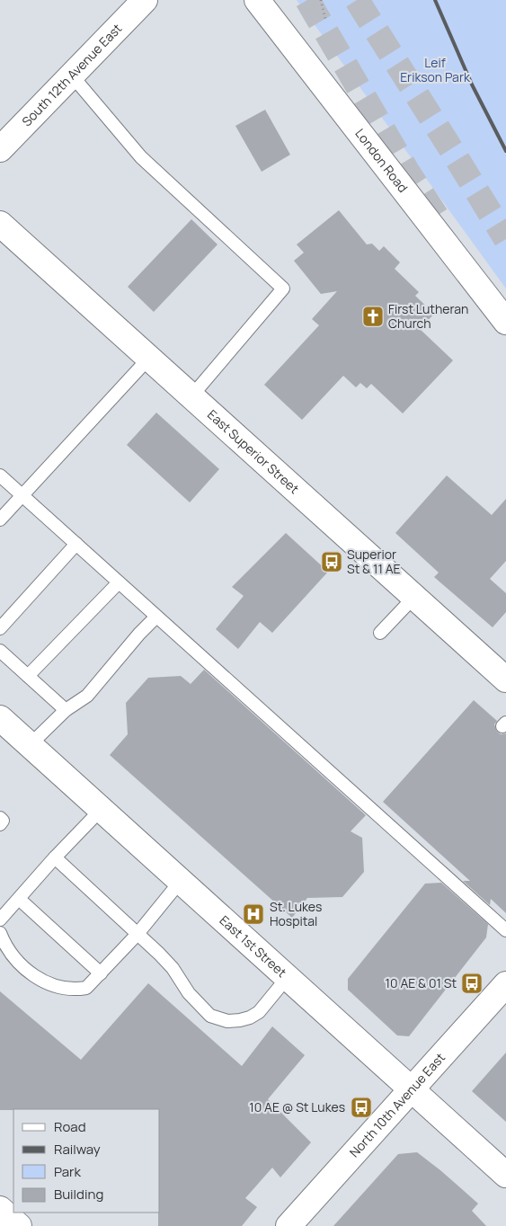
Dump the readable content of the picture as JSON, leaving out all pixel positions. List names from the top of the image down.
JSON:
{
  "streets": {
    "street": [
      "South 12th Avenue East",
      "London Road",
      "East Superior Street",
      "East 1st Street",
      "North 10th Avenue East"
    ]
  },
  "crossings": [
    ["East 1st Street", "North 10th Avenue East"]
  ],
  "parks": ["Leif Erikson Park"],
  "places": {
    "church": ["First Lutheran Church"],
    "bus stop": ["Superior St & 11 AE", "10 AE & 01 St", "10 AE @ St Lukes"],
    "hospital": ["St. Lukes Hospital"]
  },
  "legend": [
    "Road",
    "Railway",
    "Park",
    "Building"
  ]
}
